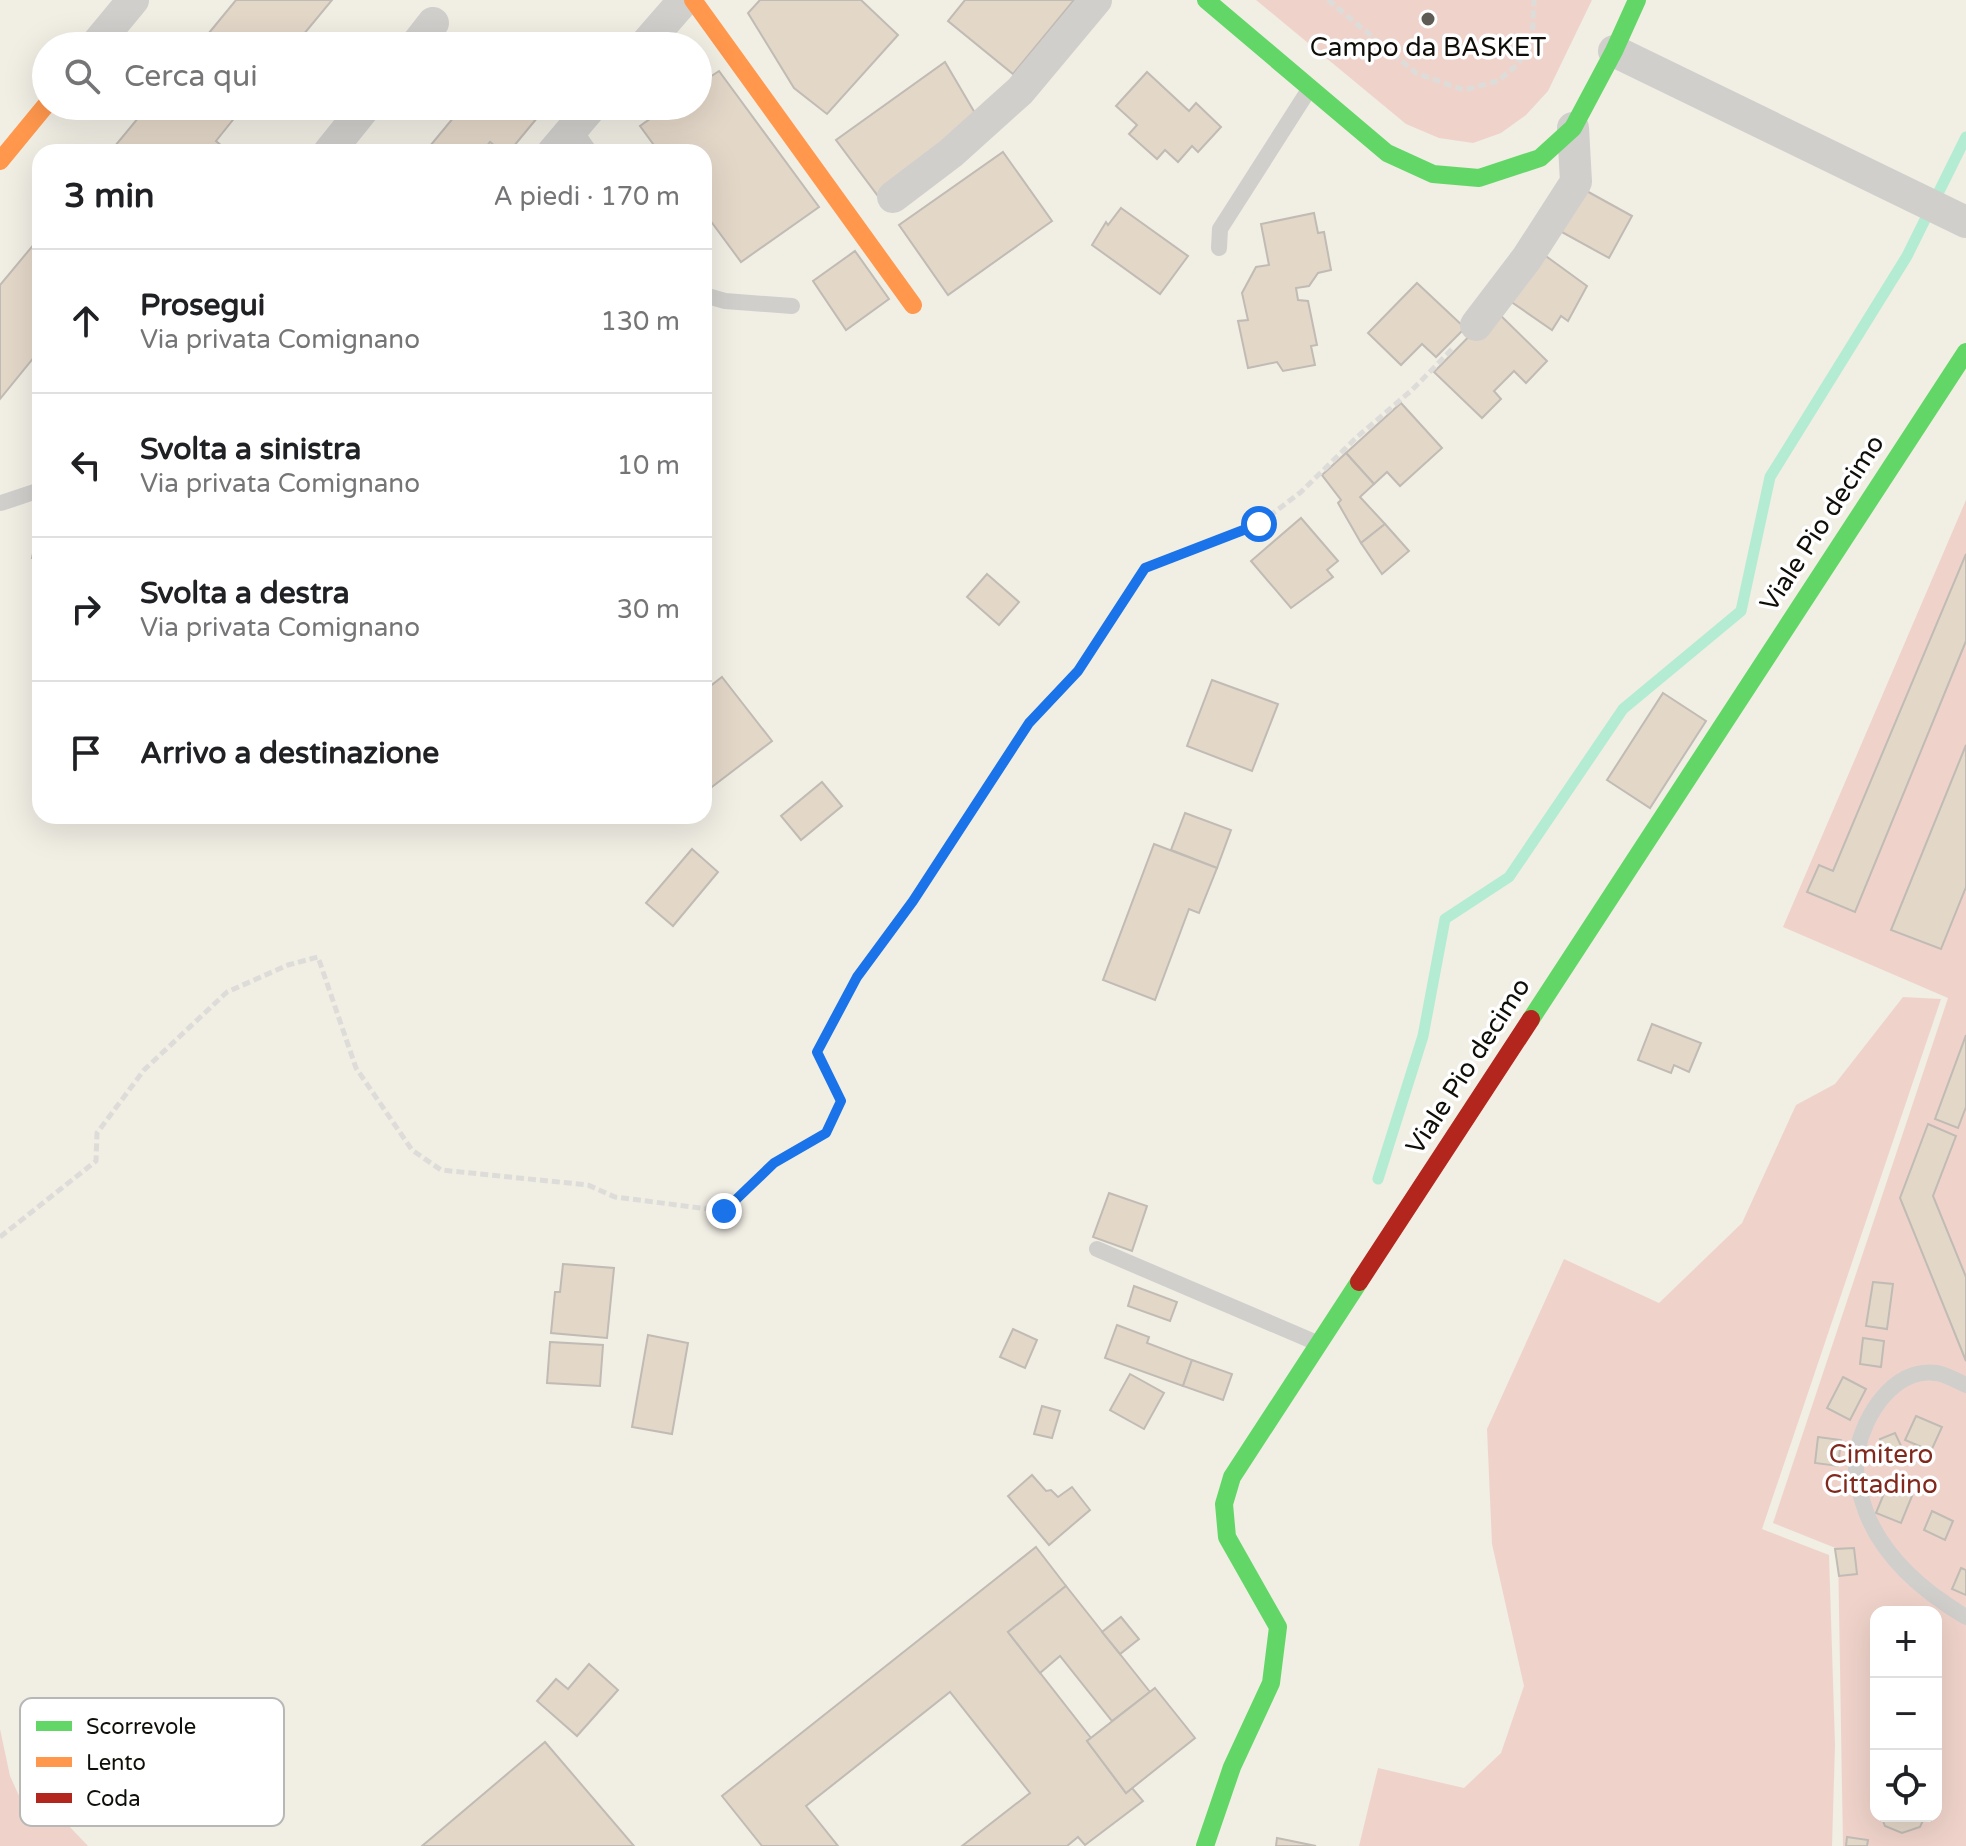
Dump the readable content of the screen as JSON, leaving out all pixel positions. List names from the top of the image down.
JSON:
{
  "streets": {
    "street": ["Viale Pio decimo"]
  },
  "parks": ["Cimitero Cittadino"],
  "places": ["Campo da BASKET"],
  "legend": ["Scorrevole", "Lento", "Coda"],
  "page": {
    "search": "Cerca qui",
    "heading": ["3 min", "A piedi · 170 m"],
    "list": [
      ["Prosegui", "Via privata Comignano", "130 m"],
      ["Svolta a sinistra", "Via privata Comignano", "10 m"],
      ["Svolta a destra", "Via privata Comignano", "30 m"],
      "Arrivo a destinazione"
    ],
    "map_buttons": ["+", "−"]
  }
}
